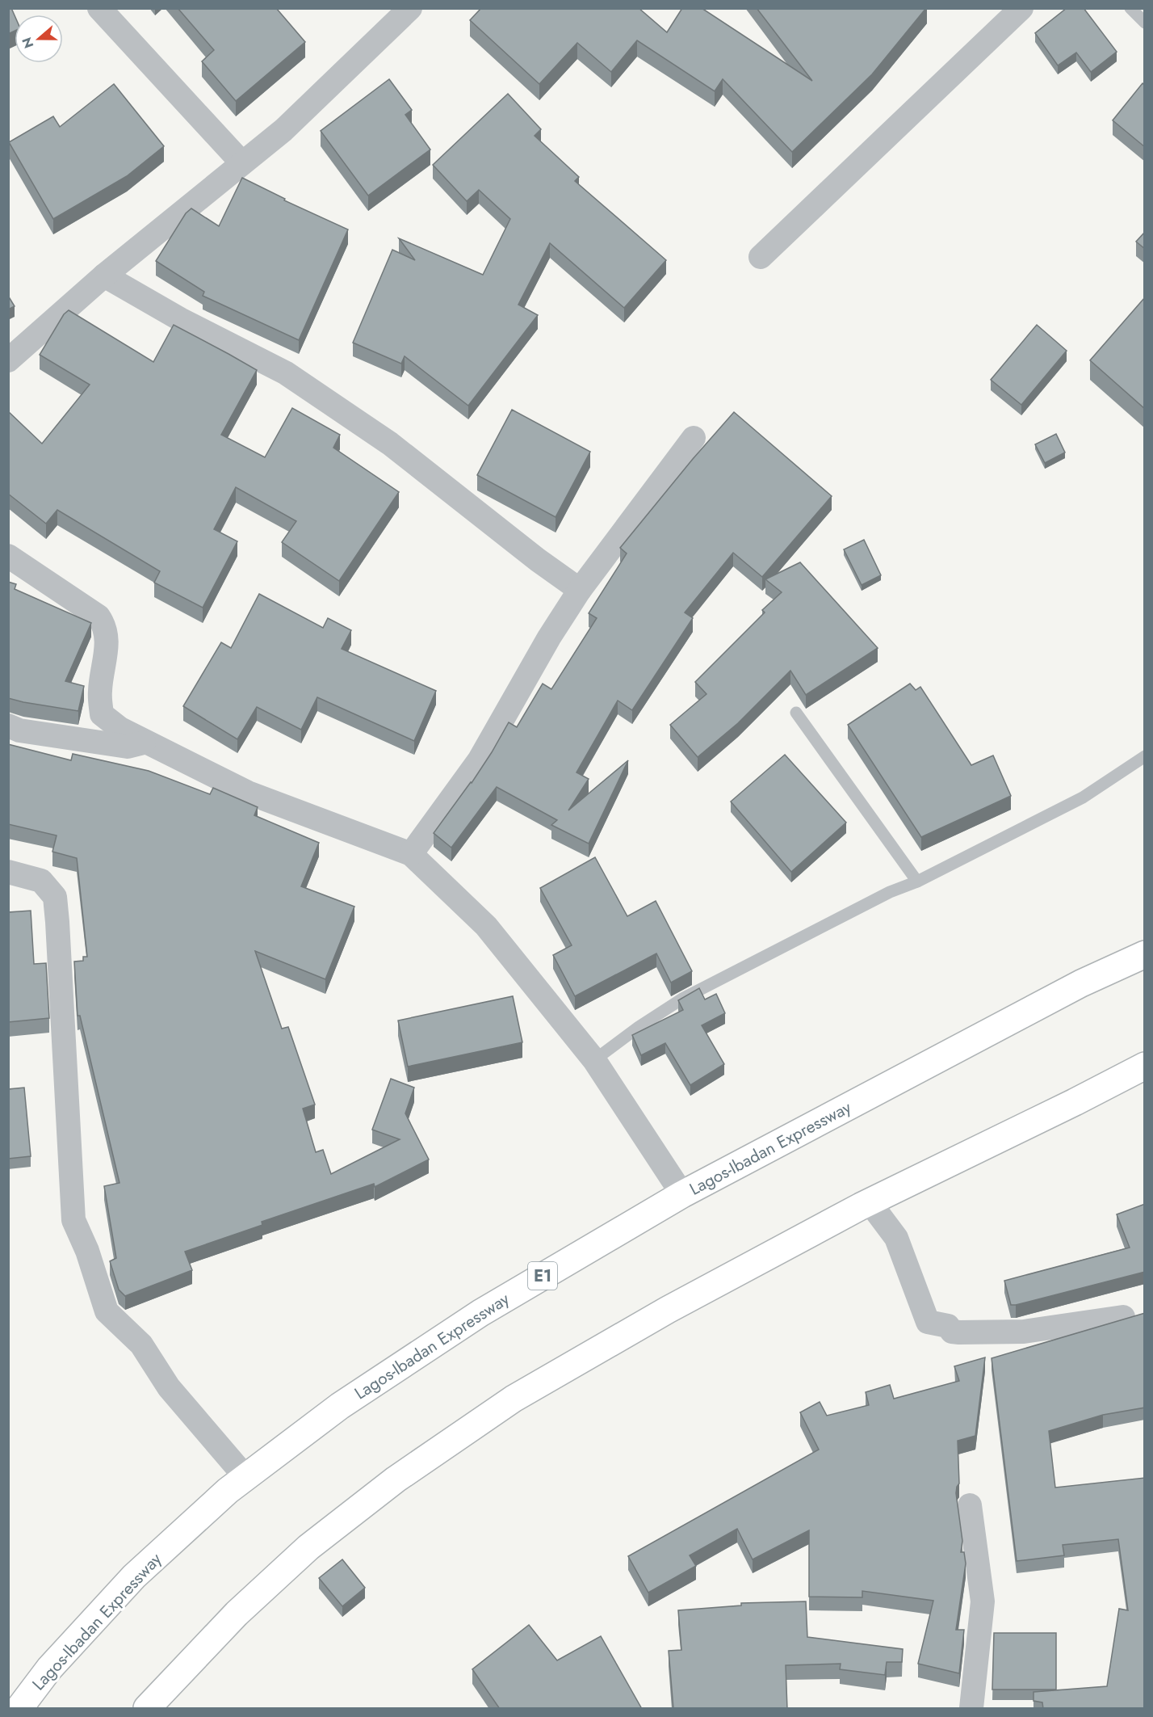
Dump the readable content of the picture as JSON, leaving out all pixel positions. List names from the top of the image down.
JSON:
{
  "streets": {
    "highway": ["Lagos-Ibadan Expressway", "E1"]
  },
  "north": "left"
}
